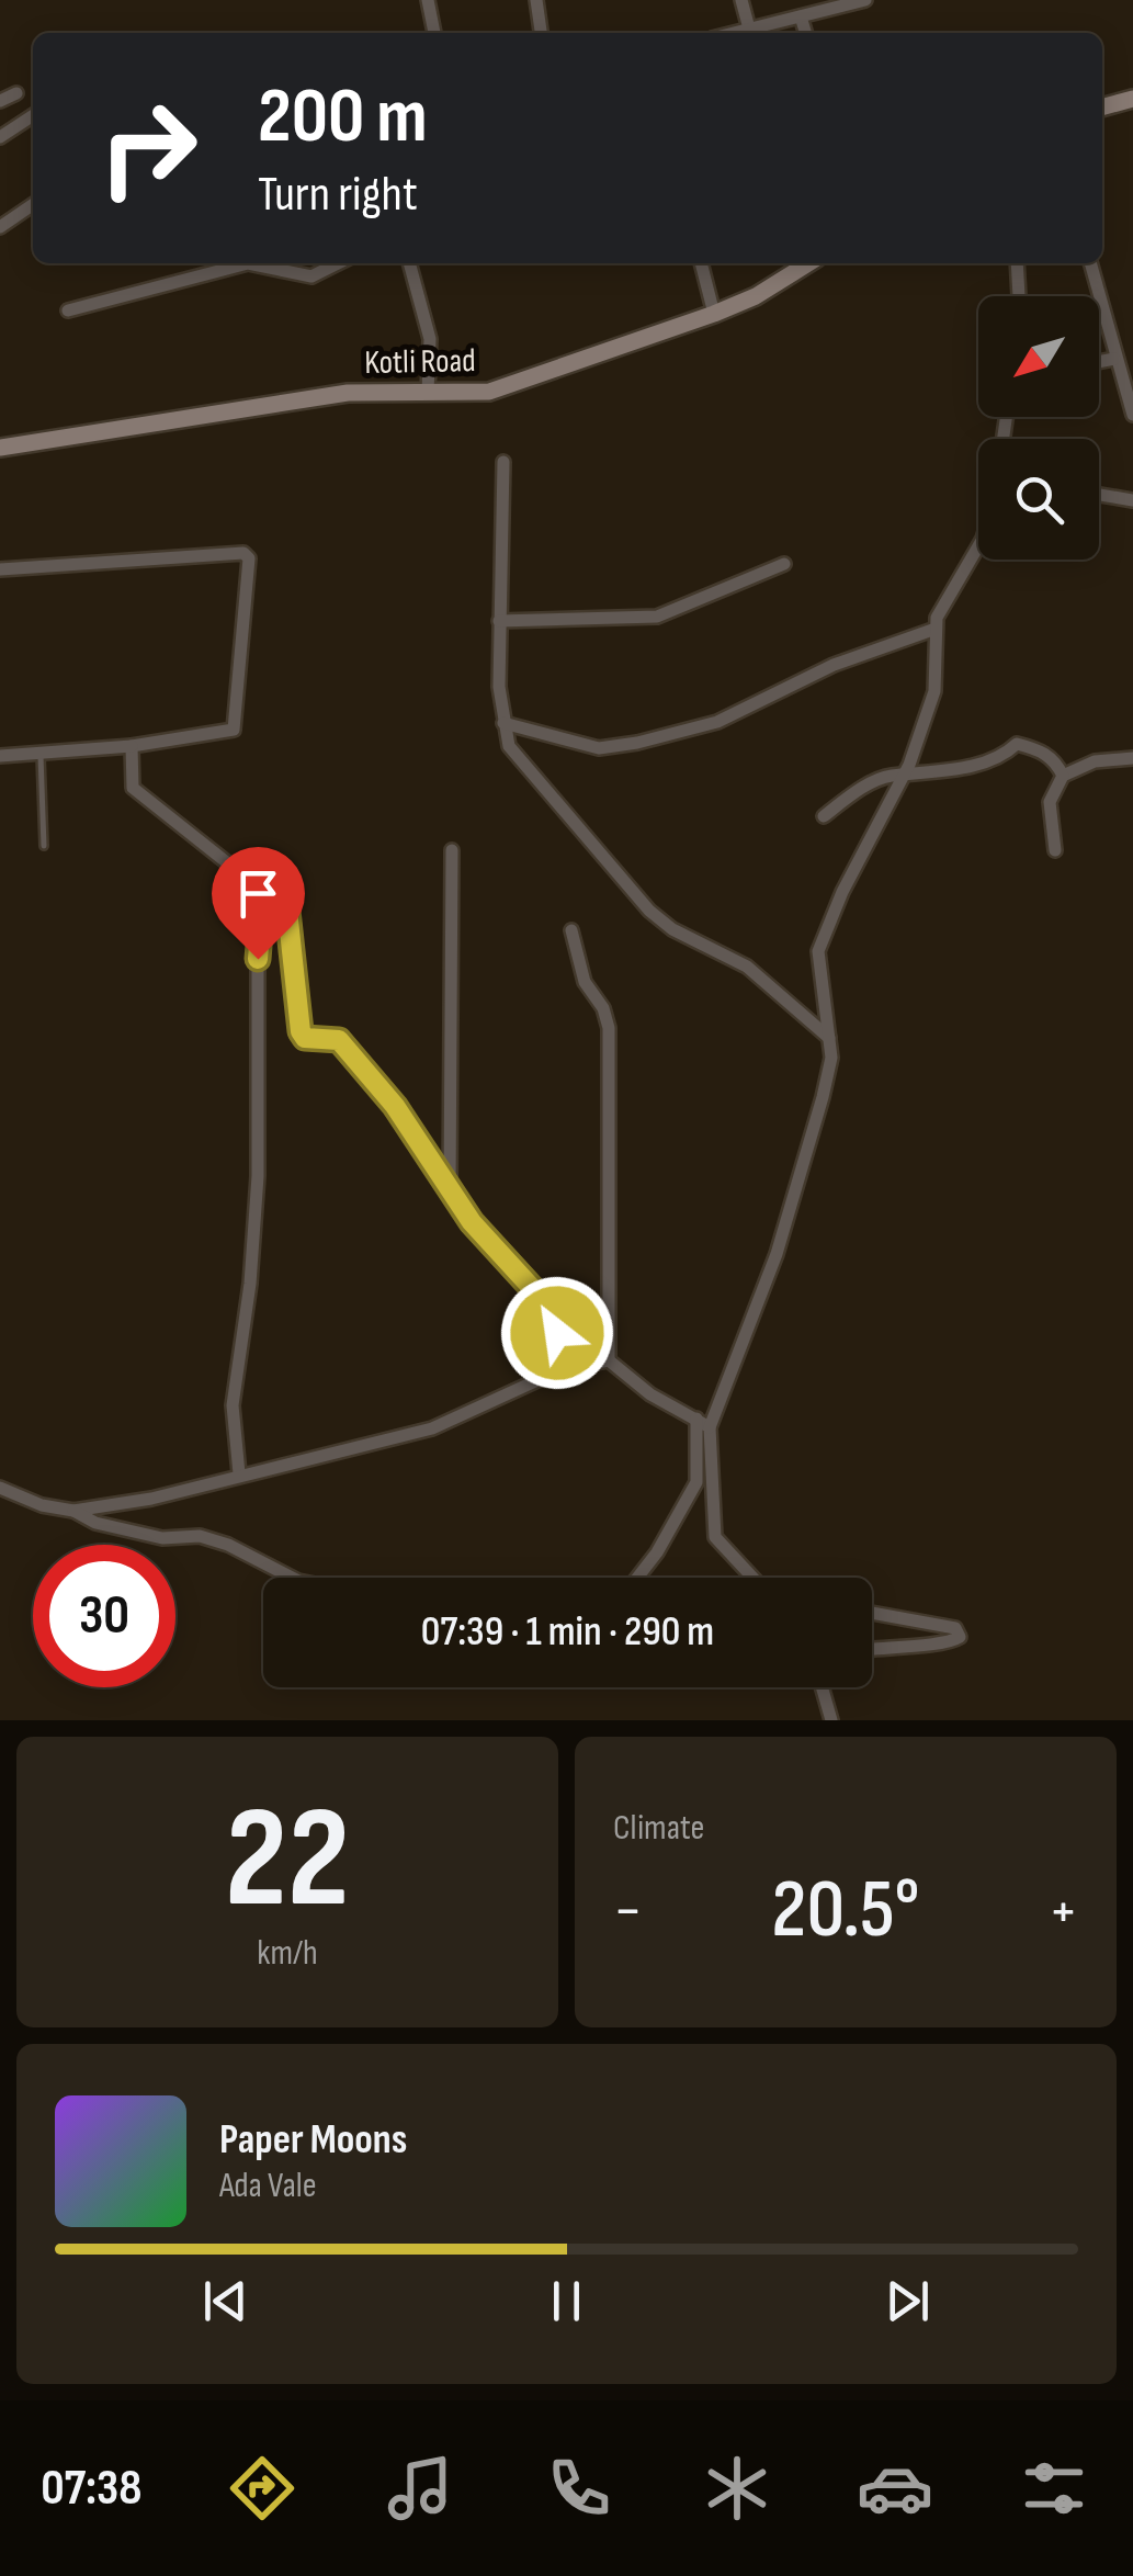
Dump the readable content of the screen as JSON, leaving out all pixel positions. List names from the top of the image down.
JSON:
{
  "streets": {
    "main road": ["Kotli Road"]
  },
  "north": "bottom left",
  "page": {
    "turn": ["200 m", "Turn right"],
    "limit": "30",
    "trip": "07:39 · 1 min · 290 m",
    "tile": [
      ["22", "km/h"],
      "Climate"
    ],
    "heat": ["−", "20.5°", "+"],
    "song": ["Paper Moons", "Ada Vale"],
    "tabs": "07:38"
  }
}
